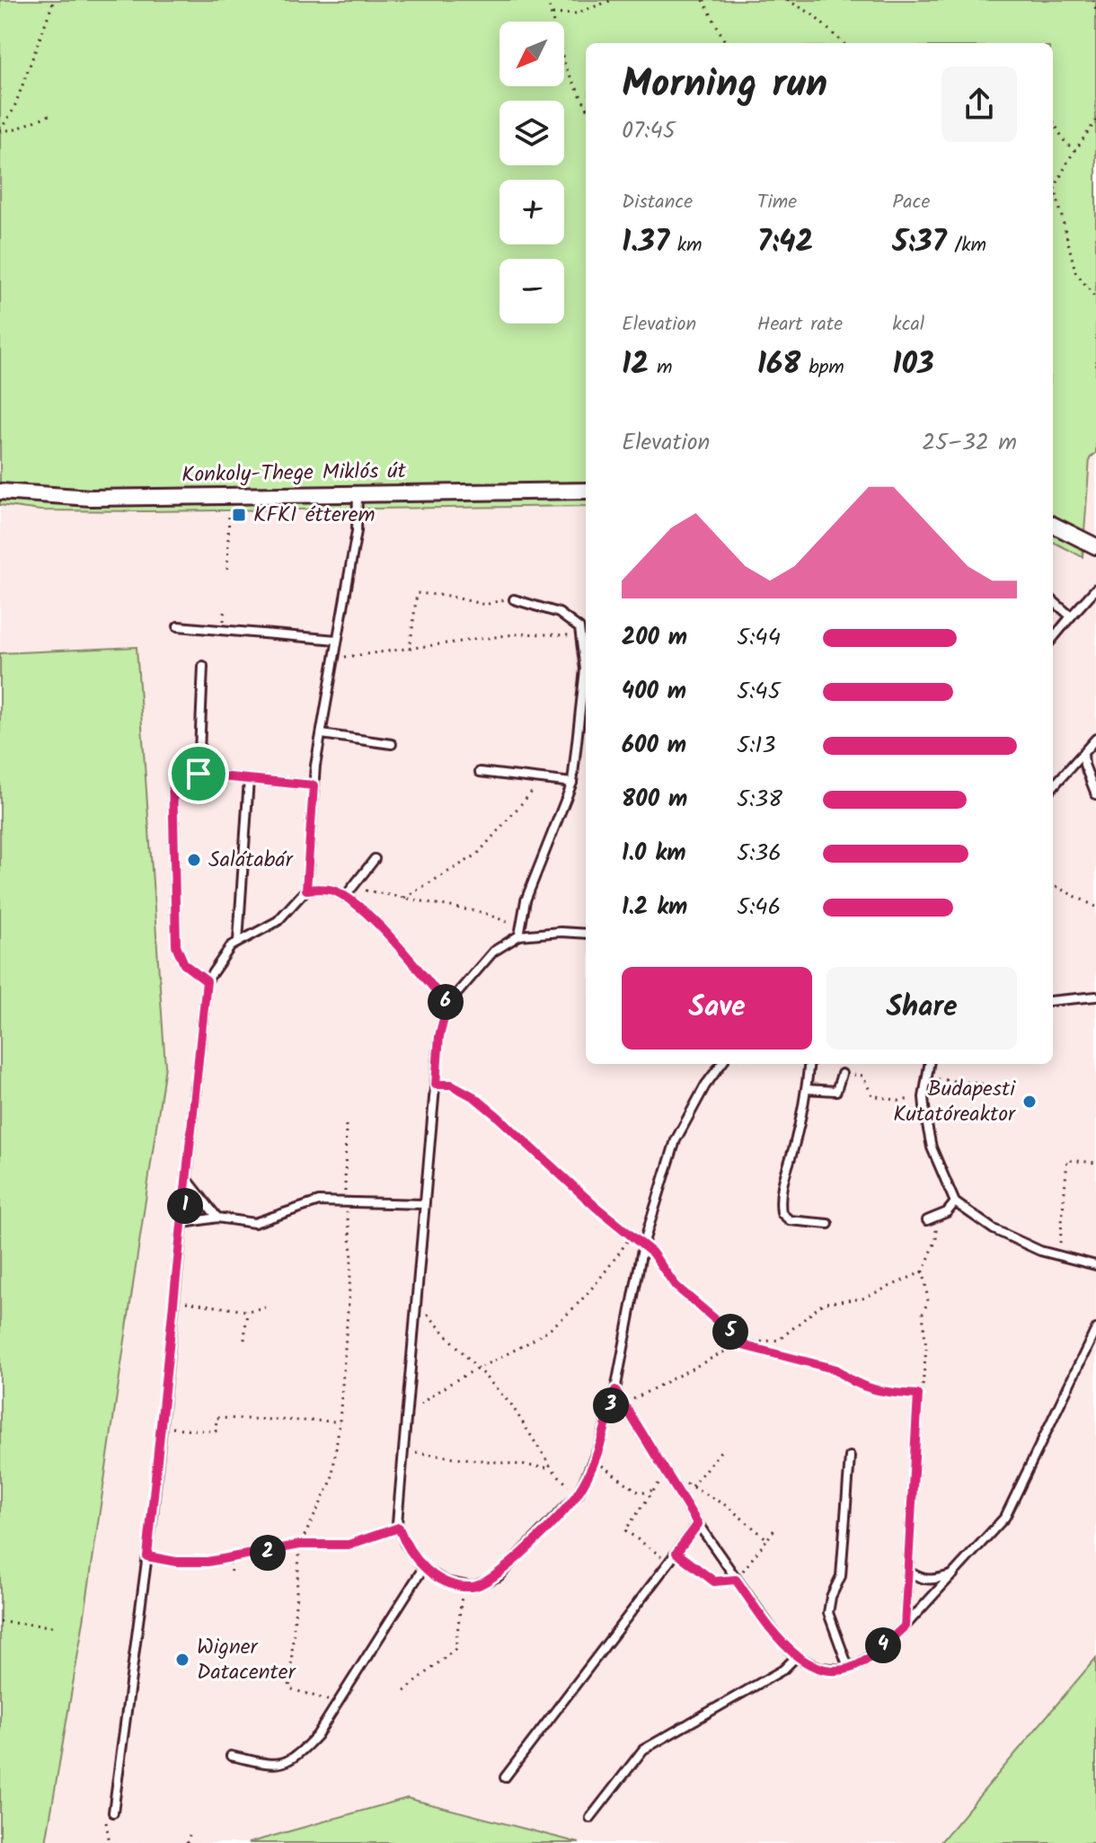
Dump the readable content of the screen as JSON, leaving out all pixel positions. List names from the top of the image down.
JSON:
{
  "streets": {
    "street": ["Konkoly-Thege Miklós út"]
  },
  "places": {
    "transit": ["KFKI étterem"],
    "other": ["Salátabár", "Budapesti Kutatóreaktor", "Wigner Datacenter"]
  },
  "north": "bottom left",
  "page": {
    "map_buttons": ["+", "−"],
    "heading": ["Morning run", "07:45"],
    "stats": [
      ["Distance", "1.37 km"],
      ["Time", "7:42"],
      ["Pace", "5:37 /km"],
      ["Elevation", "12 m"],
      ["Heart rate", "168 bpm"],
      ["kcal", "103"]
    ],
    "chart": ["Elevation", "25–32 m"],
    "list": [
      {
        "name": "200 m",
        "note": "5:44"
      },
      {
        "name": "400 m",
        "note": "5:45"
      },
      {
        "name": "600 m",
        "note": "5:13"
      },
      {
        "name": "800 m",
        "note": "5:38"
      },
      {
        "name": "1.0 km",
        "note": "5:36"
      },
      {
        "name": "1.2 km",
        "note": "5:46"
      }
    ],
    "buttons": ["Save", "Share"],
    "pins": [
      "6",
      "1",
      "5",
      "3",
      "2",
      "4"
    ]
  }
}
